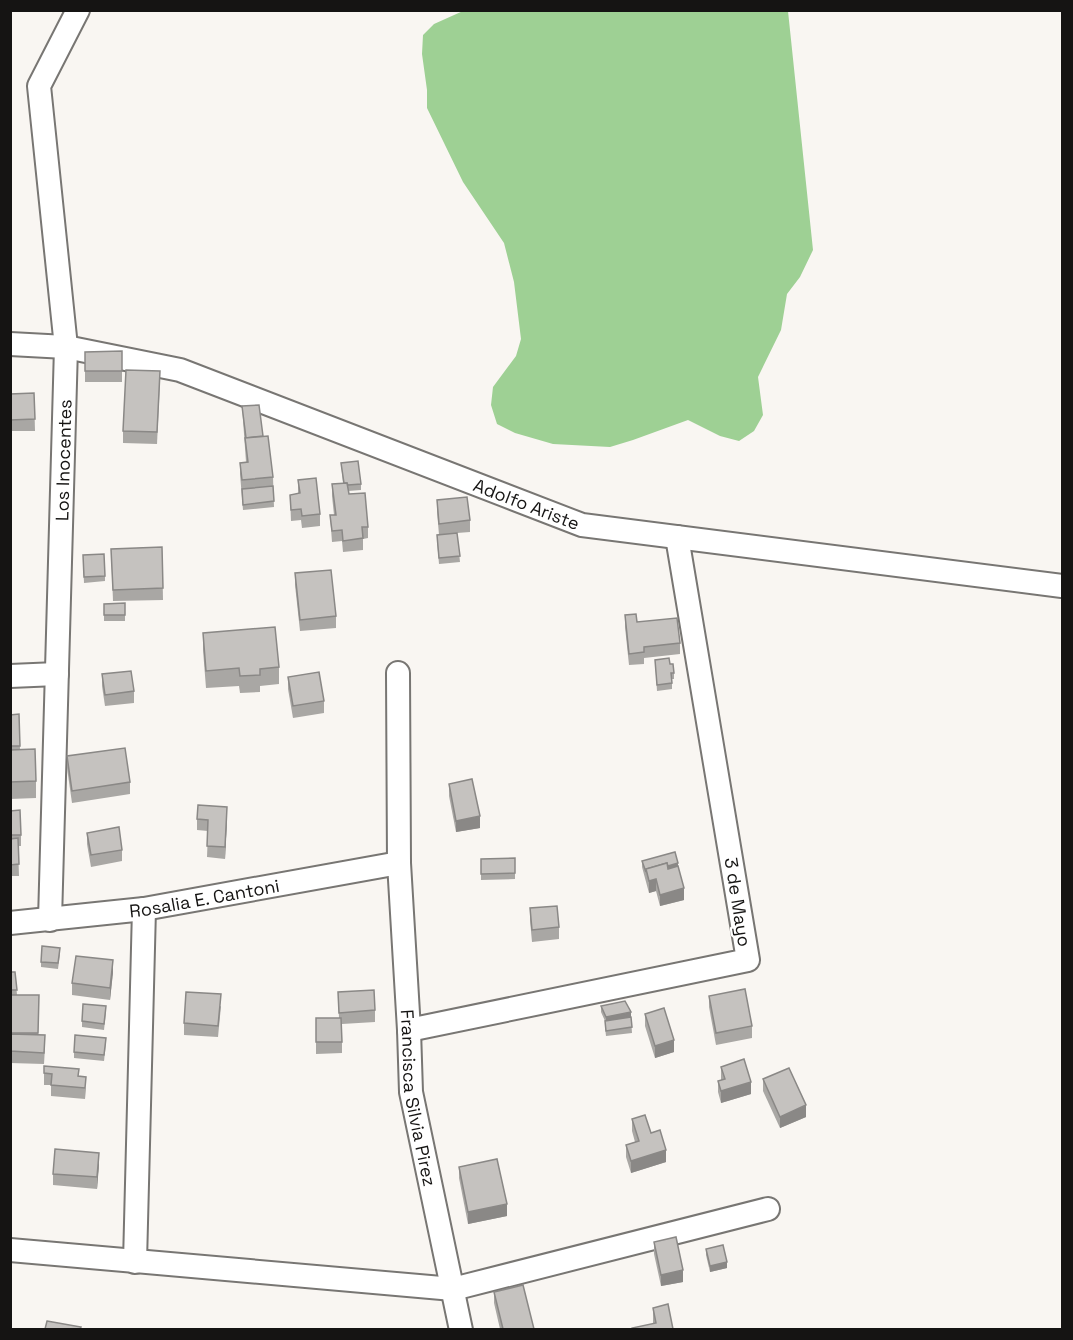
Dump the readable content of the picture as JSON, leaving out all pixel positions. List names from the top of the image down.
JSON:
{
  "streets": {
    "street": [
      "Los Inocentes",
      "Adolfo Ariste",
      "Rosalia E. Cantoni",
      "3 de Mayo",
      "Francisca Silvia Pirez"
    ]
  },
  "crossings": [
    ["Los Inocentes", "Adolfo Ariste"],
    ["Los Inocentes", "Rosalia E. Cantoni"],
    ["Adolfo Ariste", "3 de Mayo"],
    ["Rosalia E. Cantoni", "Francisca Silvia Pirez"],
    ["3 de Mayo", "Francisca Silvia Pirez"]
  ]
}
